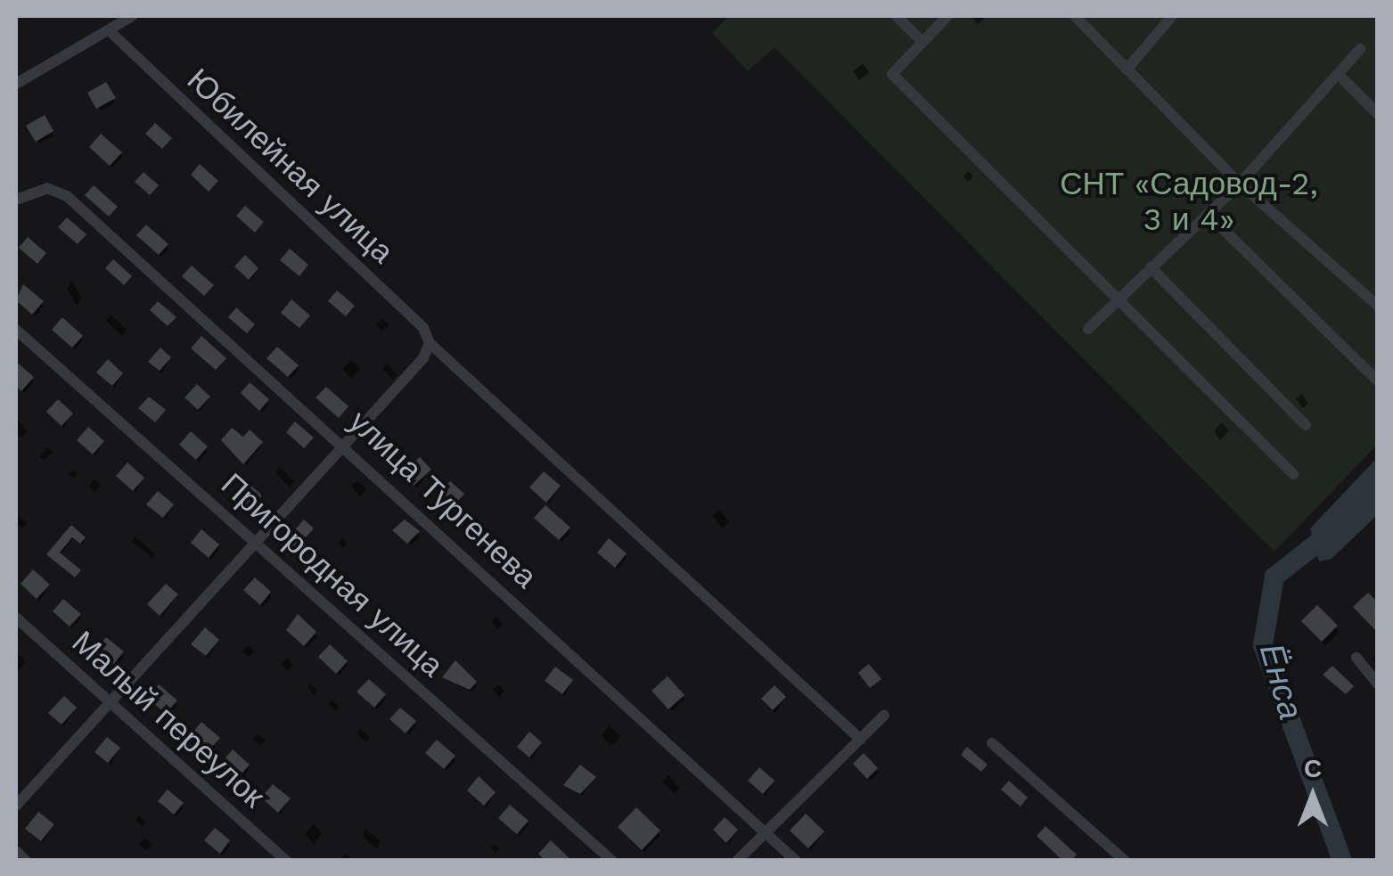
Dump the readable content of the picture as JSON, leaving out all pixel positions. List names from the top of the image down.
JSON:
{
  "streets": {
    "street": [
      "Юбилейная улица",
      "улица Тургенева",
      "Пригородная улица",
      "Малый переулок"
    ]
  },
  "water": ["Ёнса"],
  "parks": ["СНТ «Садовод-2, 3 и 4»"],
  "north": "top"
}
